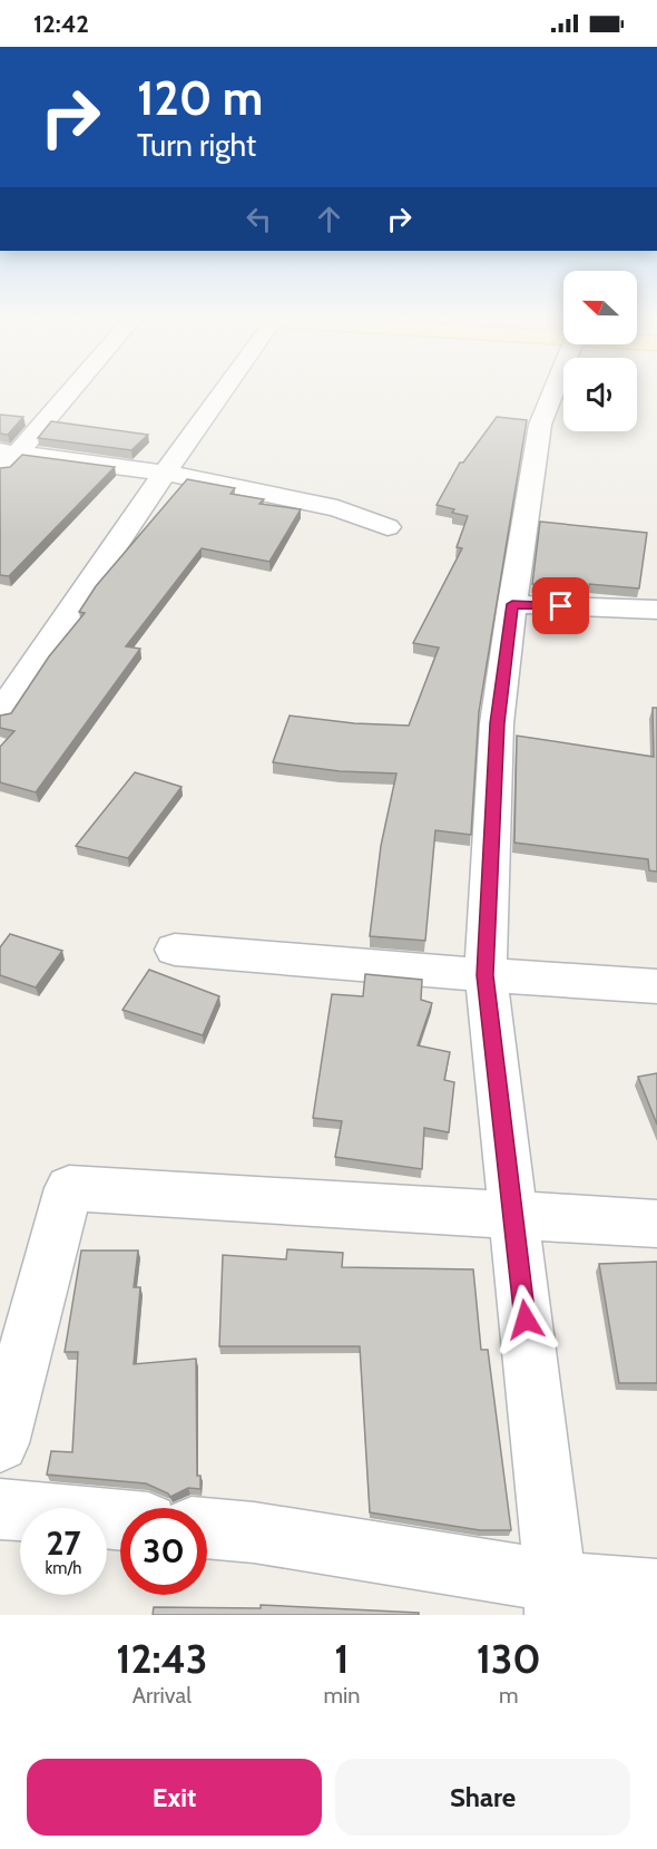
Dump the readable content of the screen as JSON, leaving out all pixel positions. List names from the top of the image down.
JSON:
{
  "north": "left",
  "page": {
    "status": "12:42",
    "turn": ["120 m", "Turn right"],
    "speed": "27 km/h",
    "limit": "30",
    "eta": [
      "12:43",
      "Arrival",
      "1",
      "min",
      "130",
      "m"
    ],
    "buttons": ["Exit", "Share"]
  }
}
